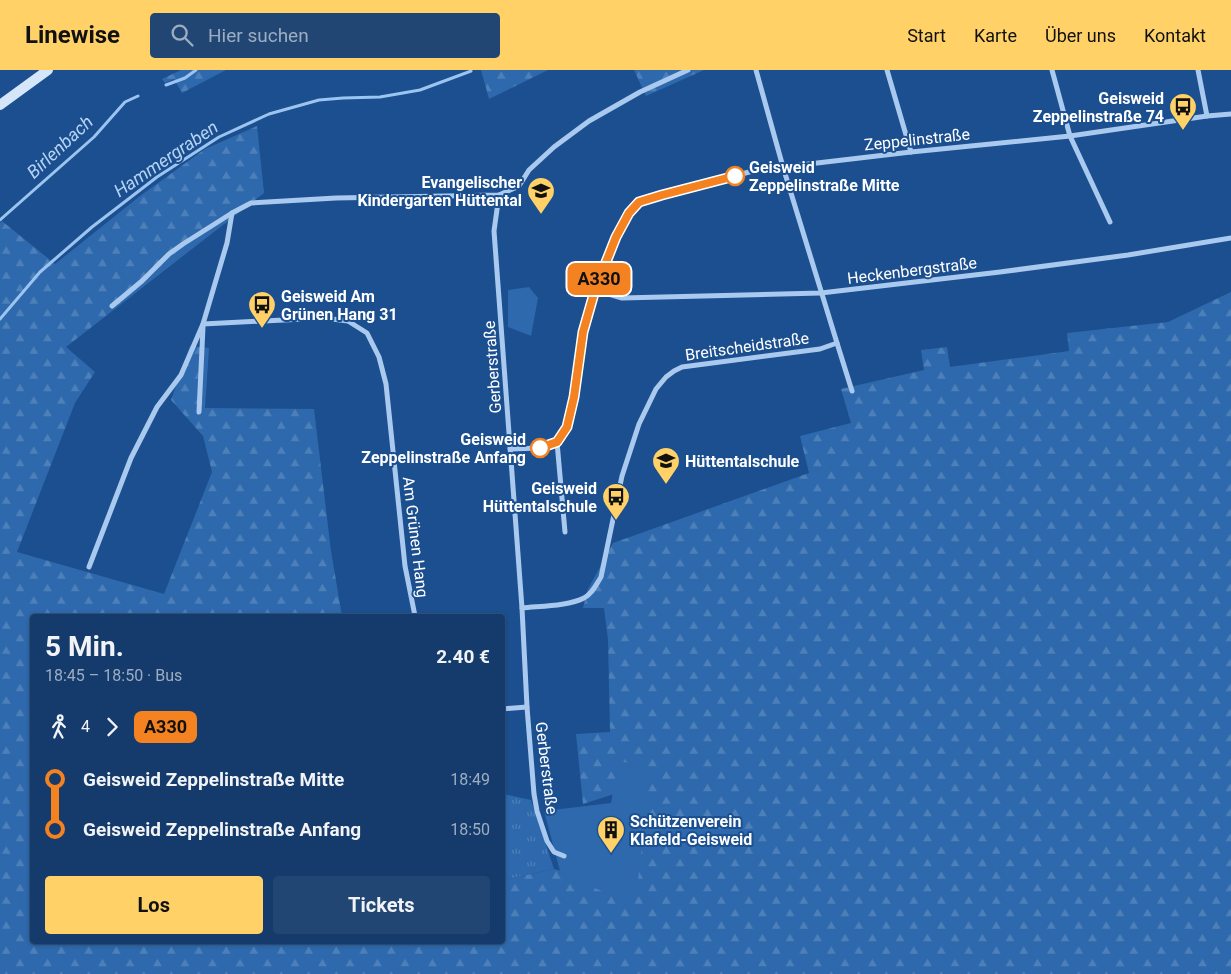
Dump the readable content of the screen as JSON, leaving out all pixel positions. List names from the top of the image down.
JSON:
{
  "streets": {
    "street": [
      "Zeppelinstraße",
      "Heckenbergstraße",
      "Breitscheidstraße",
      "Gerberstraße",
      "Am Grünen Hang"
    ]
  },
  "crossings": [
    ["Zeppelinstraße", "Heckenbergstraße"],
    ["Zeppelinstraße", "Breitscheidstraße"],
    ["Heckenbergstraße", "Breitscheidstraße"],
    ["Breitscheidstraße", "Gerberstraße"]
  ],
  "water": ["Birlenbach", "Hammergraben"],
  "places": {
    "bus stop": ["Geisweid Zeppelinstraße 74", "Geisweid Am Grünen Hang 31", "Geisweid Hüttentalschule"],
    "other": ["Geisweid Zeppelinstraße Mitte", "Geisweid Zeppelinstraße Anfang"],
    "school or university": ["Evangelischer Kindergarten Hüttental", "Hüttentalschule"],
    "building": ["Schützenverein Klafeld-Geisweid"]
  },
  "lines": ["bus line A330"],
  "page": {
    "header": "Linewise",
    "search": "Hier suchen",
    "nav": [
      "Start",
      "Karte",
      "Über uns",
      "Kontakt"
    ],
    "on_map": "A330",
    "heading": ["5 Min.", "18:45 – 18:50 · Bus", "2.40 €"],
    "legs": ["4", "A330"],
    "list": [
      {
        "name": "Geisweid Zeppelinstraße Mitte",
        "value": "18:49"
      },
      {
        "name": "Geisweid Zeppelinstraße Anfang",
        "value": "18:50"
      }
    ],
    "buttons": ["Los", "Tickets"]
  }
}
